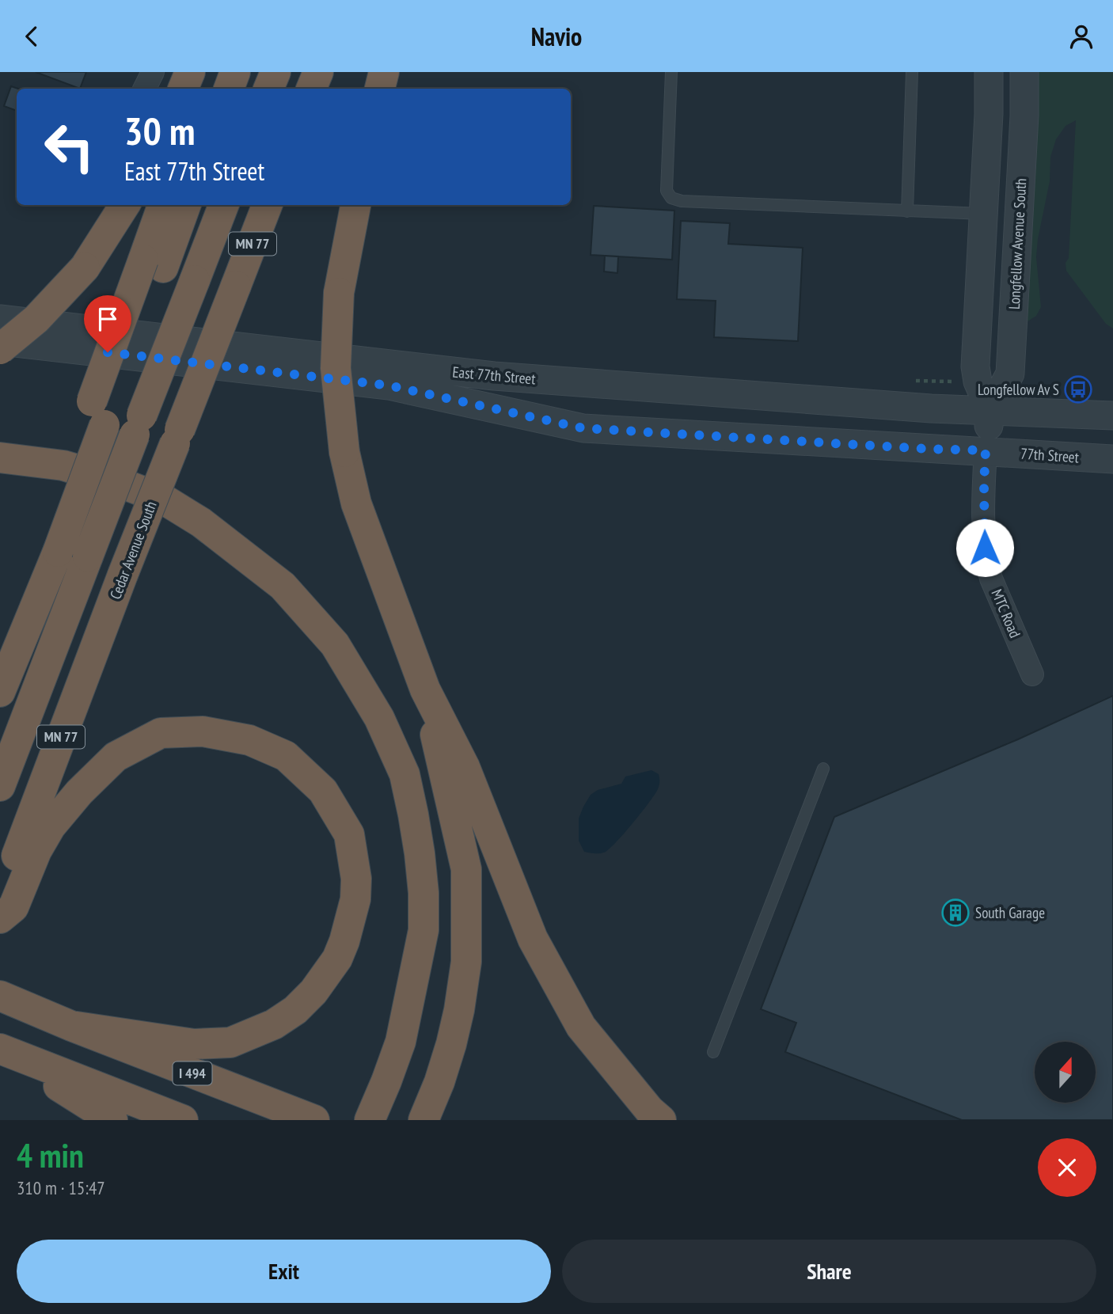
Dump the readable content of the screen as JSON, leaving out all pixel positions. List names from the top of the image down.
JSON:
{
  "streets": {
    "highway": ["MN 77", "Cedar Avenue South", "I 494"],
    "street": [
      "Longfellow Avenue South",
      "East 77th Street",
      "77th Street",
      "MTC Road"
    ]
  },
  "crossings": [
    ["Longfellow Avenue South", "East 77th Street"],
    ["Longfellow Avenue South", "77th Street"],
    ["Longfellow Avenue South", "MTC Road"],
    ["East 77th Street", "77th Street"],
    ["East 77th Street", "MTC Road"],
    ["77th Street", "MTC Road"]
  ],
  "places": {
    "bus stop": ["Longfellow Av S"],
    "building": ["South Garage"]
  },
  "north": "top",
  "page": {
    "header": "Navio",
    "turn": ["30 m", "East 77th Street"],
    "heading": ["4 min", "310 m · 15:47"],
    "buttons": ["Exit", "Share"]
  }
}
